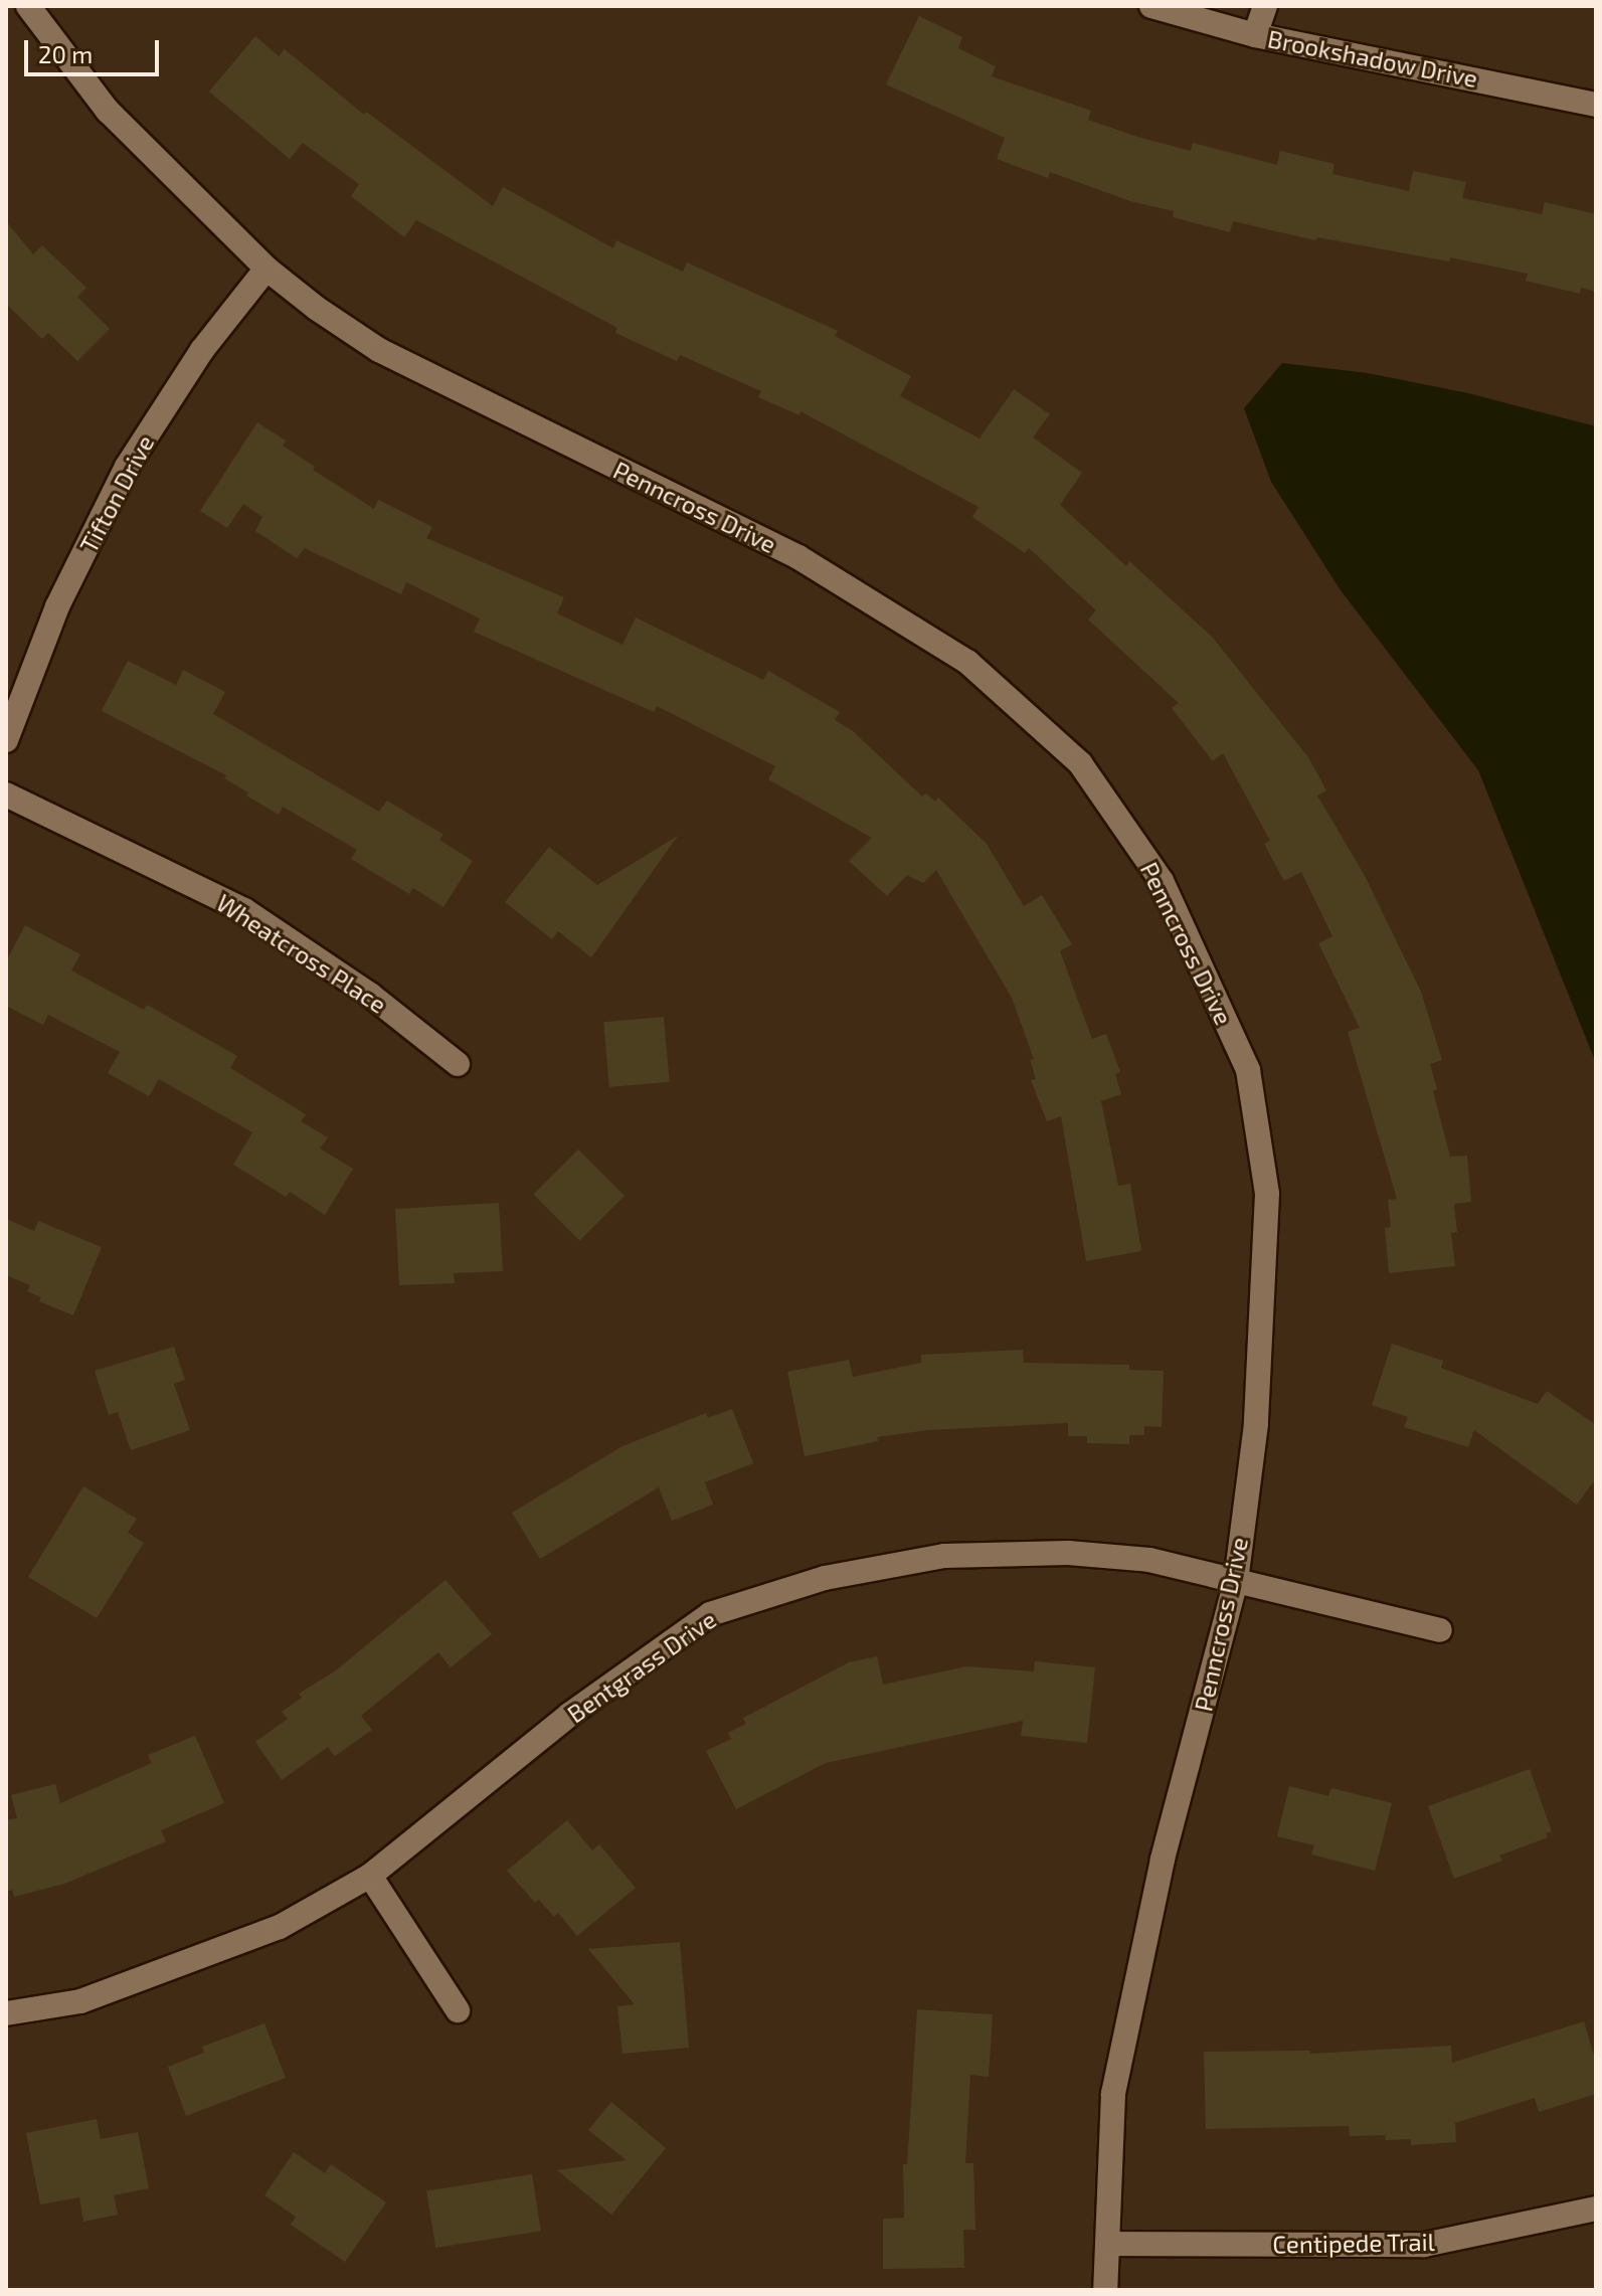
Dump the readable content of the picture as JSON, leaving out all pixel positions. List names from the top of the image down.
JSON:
{
  "streets": {
    "street": [
      "Brookshadow Drive",
      "Tifton Drive",
      "Penncross Drive",
      "Wheatcross Place",
      "Bentgrass Drive",
      "Centipede Trail"
    ]
  },
  "crossings": [
    ["Tifton Drive", "Penncross Drive"],
    ["Penncross Drive", "Bentgrass Drive"],
    ["Penncross Drive", "Centipede Trail"]
  ],
  "scale_bar": "20 m"
}
